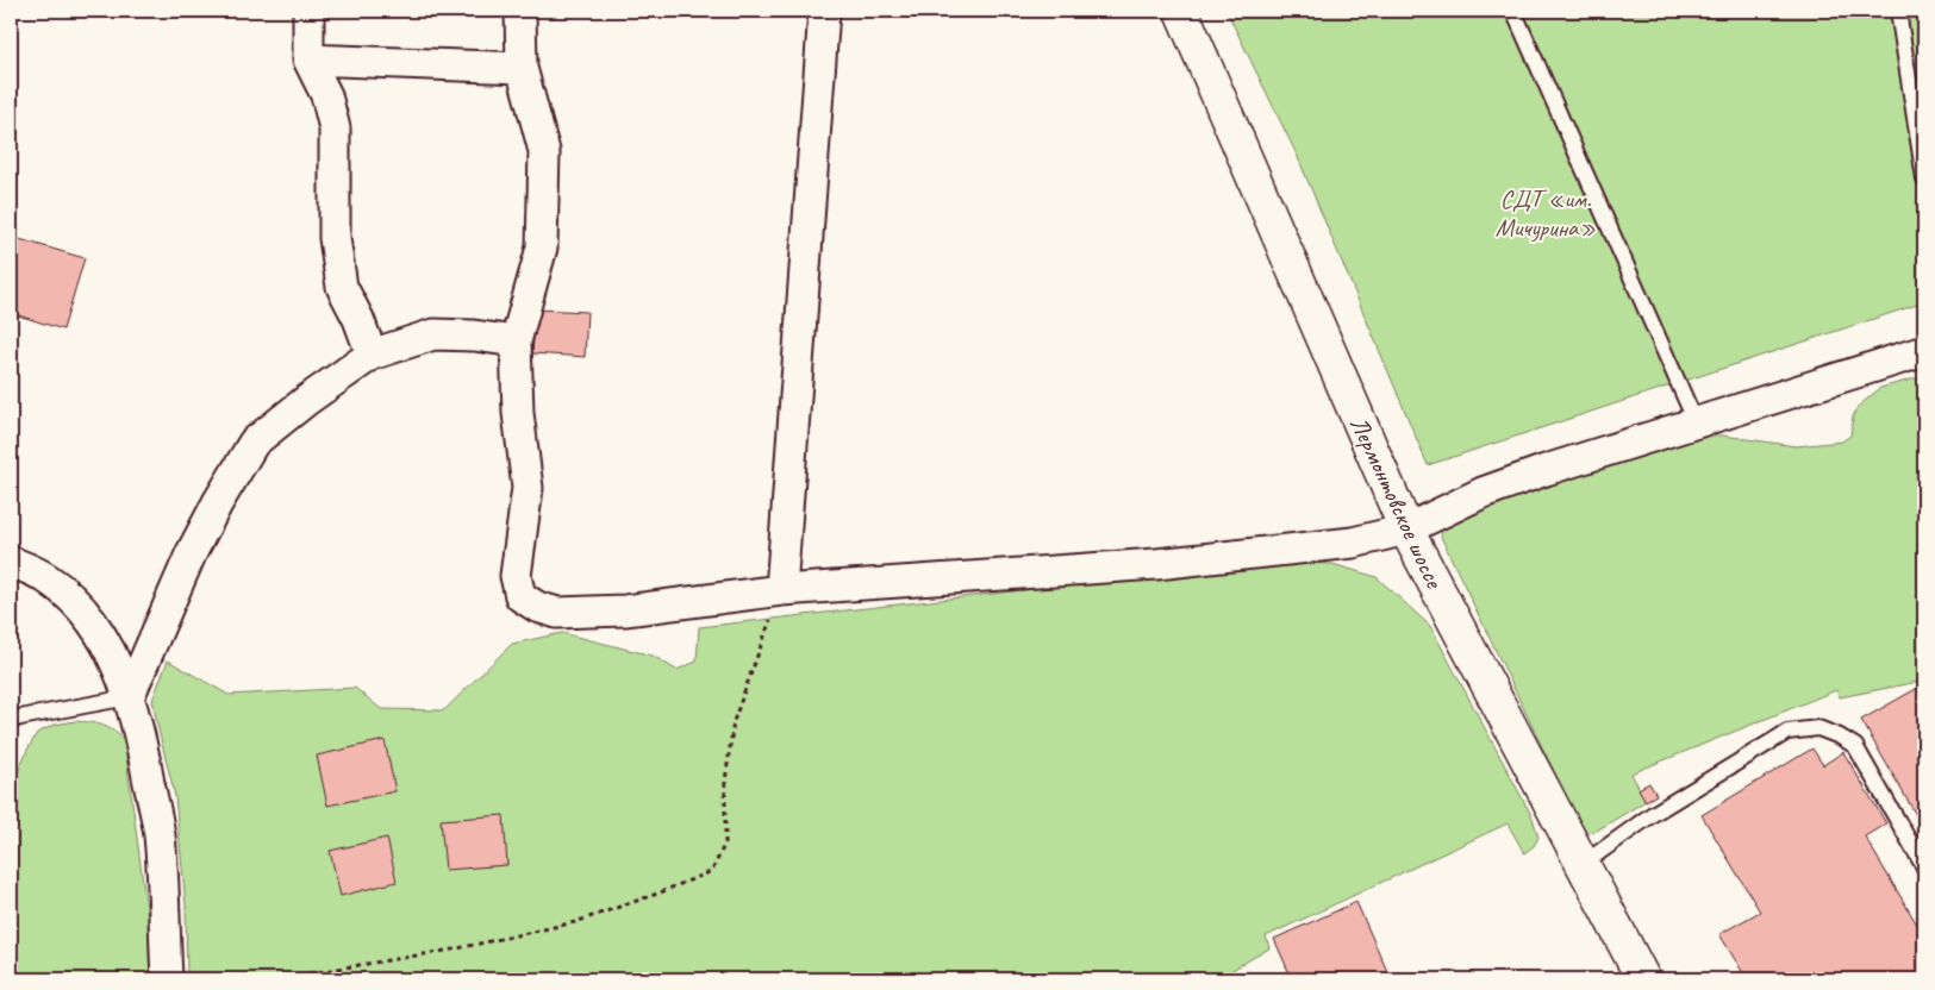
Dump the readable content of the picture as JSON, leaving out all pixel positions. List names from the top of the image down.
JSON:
{
  "streets": {
    "street": ["Лермонтовское шоссе"]
  },
  "parks": ["СДТ «им. Мичурина»"]
}
